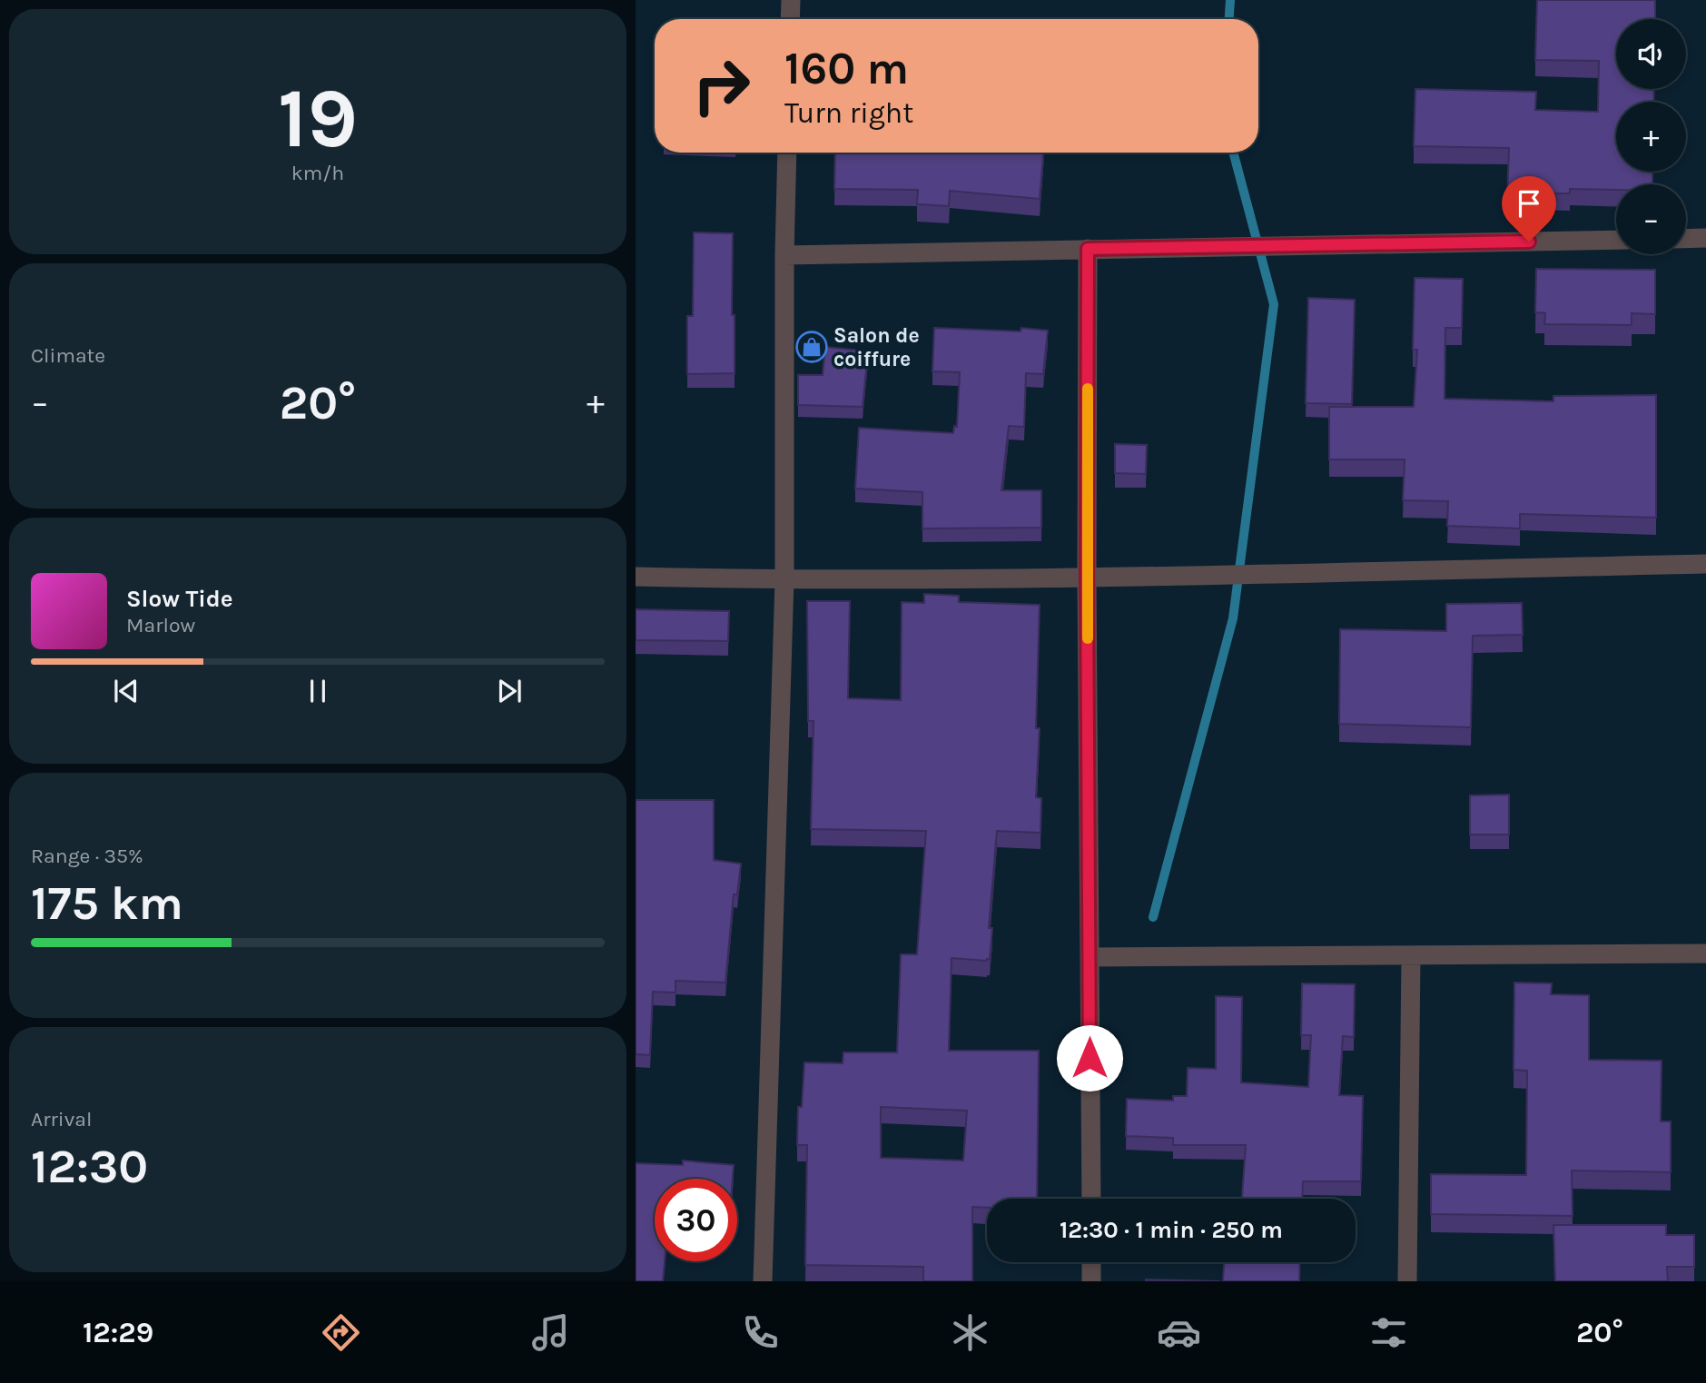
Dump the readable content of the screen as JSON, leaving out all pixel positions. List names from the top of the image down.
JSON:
{
  "places": {
    "shop": ["Salon de coiffure"]
  },
  "page": {
    "tile": [
      ["19", "km/h"],
      "Climate",
      ["Range · 35%", "175 km"],
      ["Arrival", "12:30"]
    ],
    "map_buttons": ["+", "−"],
    "turn": ["160 m", "Turn right"],
    "heat": ["−", "20°", "+"],
    "song": ["Slow Tide", "Marlow"],
    "limit": "30",
    "trip": "12:30 · 1 min · 250 m",
    "tabs": ["12:29", "20°"]
  }
}
